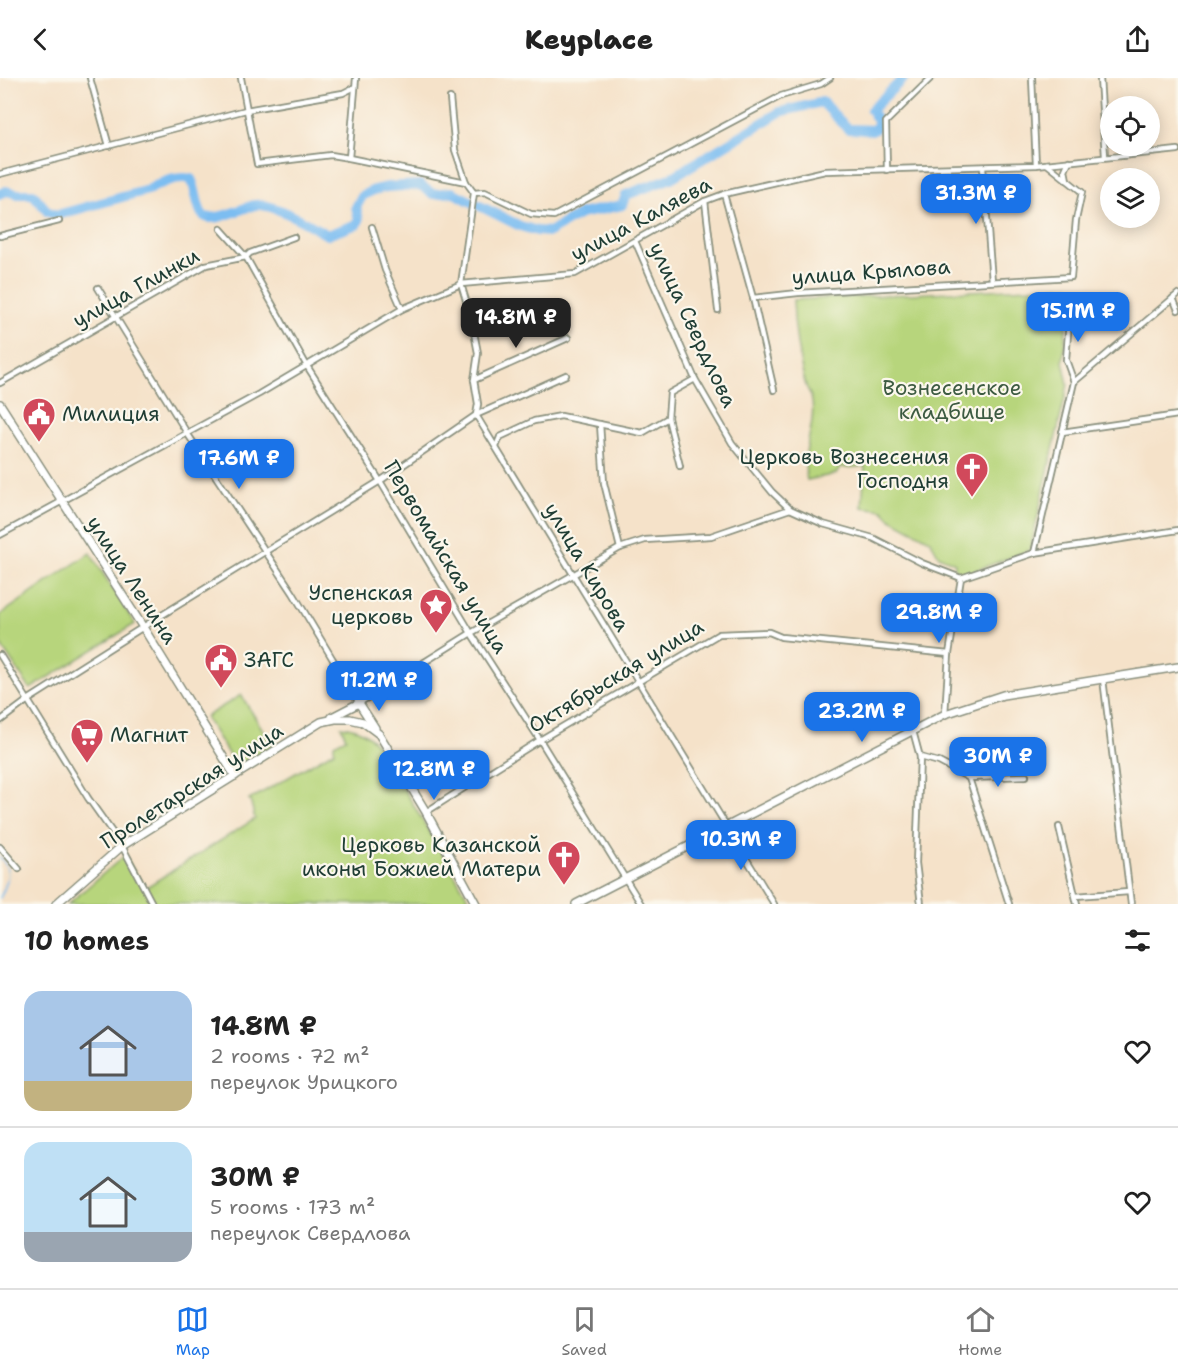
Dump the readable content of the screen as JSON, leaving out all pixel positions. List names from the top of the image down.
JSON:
{
  "streets": {
    "main road": ["улица Ленина", "Пролетарская улица"],
    "street": [
      "улица Каляева",
      "улица Крылова",
      "улица Глинки",
      "улица Свердлова",
      "Первомайская улица",
      "улица Кирова",
      "Октябрьская улица"
    ]
  },
  "crossings": [
    ["улица Каляева", "улица Крылова"],
    ["улица Каляева", "улица Свердлова"],
    ["улица Каляева", "Первомайская улица"],
    ["улица Каляева", "улица Кирова"],
    ["улица Каляева", "улица Ленина"],
    ["улица Глинки", "Первомайская улица"],
    ["улица Свердлова", "Пролетарская улица"],
    ["Первомайская улица", "Октябрьская улица"],
    ["Первомайская улица", "Пролетарская улица"],
    ["улица Кирова", "Октябрьская улица"],
    ["улица Кирова", "Пролетарская улица"],
    ["улица Ленина", "Пролетарская улица"]
  ],
  "parks": ["Вознесенское кладбище"],
  "places": {
    "public building": ["Милиция", "ЗАГС"],
    "church": ["Церковь Вознесения Господня", "Церковь Казанской иконы Божией Матери"],
    "place": ["Успенская церковь"],
    "supermarket": ["Магнит"]
  },
  "page": {
    "header": "Keyplace",
    "price": [
      "31.3M ₽",
      "15.1M ₽",
      "14.8M ₽",
      "17.6M ₽",
      "29.8M ₽",
      "11.2M ₽",
      "23.2M ₽",
      "30M ₽",
      "12.8M ₽",
      "10.3M ₽"
    ],
    "heading": "10 homes",
    "list": [
      {
        "name": "14.8M ₽",
        "note": "2 rooms · 72 m² · переулок Урицкого"
      },
      {
        "name": "30M ₽",
        "note": "5 rooms · 173 m² · переулок Свердлова"
      }
    ],
    "tabs": ["Map", "Saved", "Home"]
  }
}
